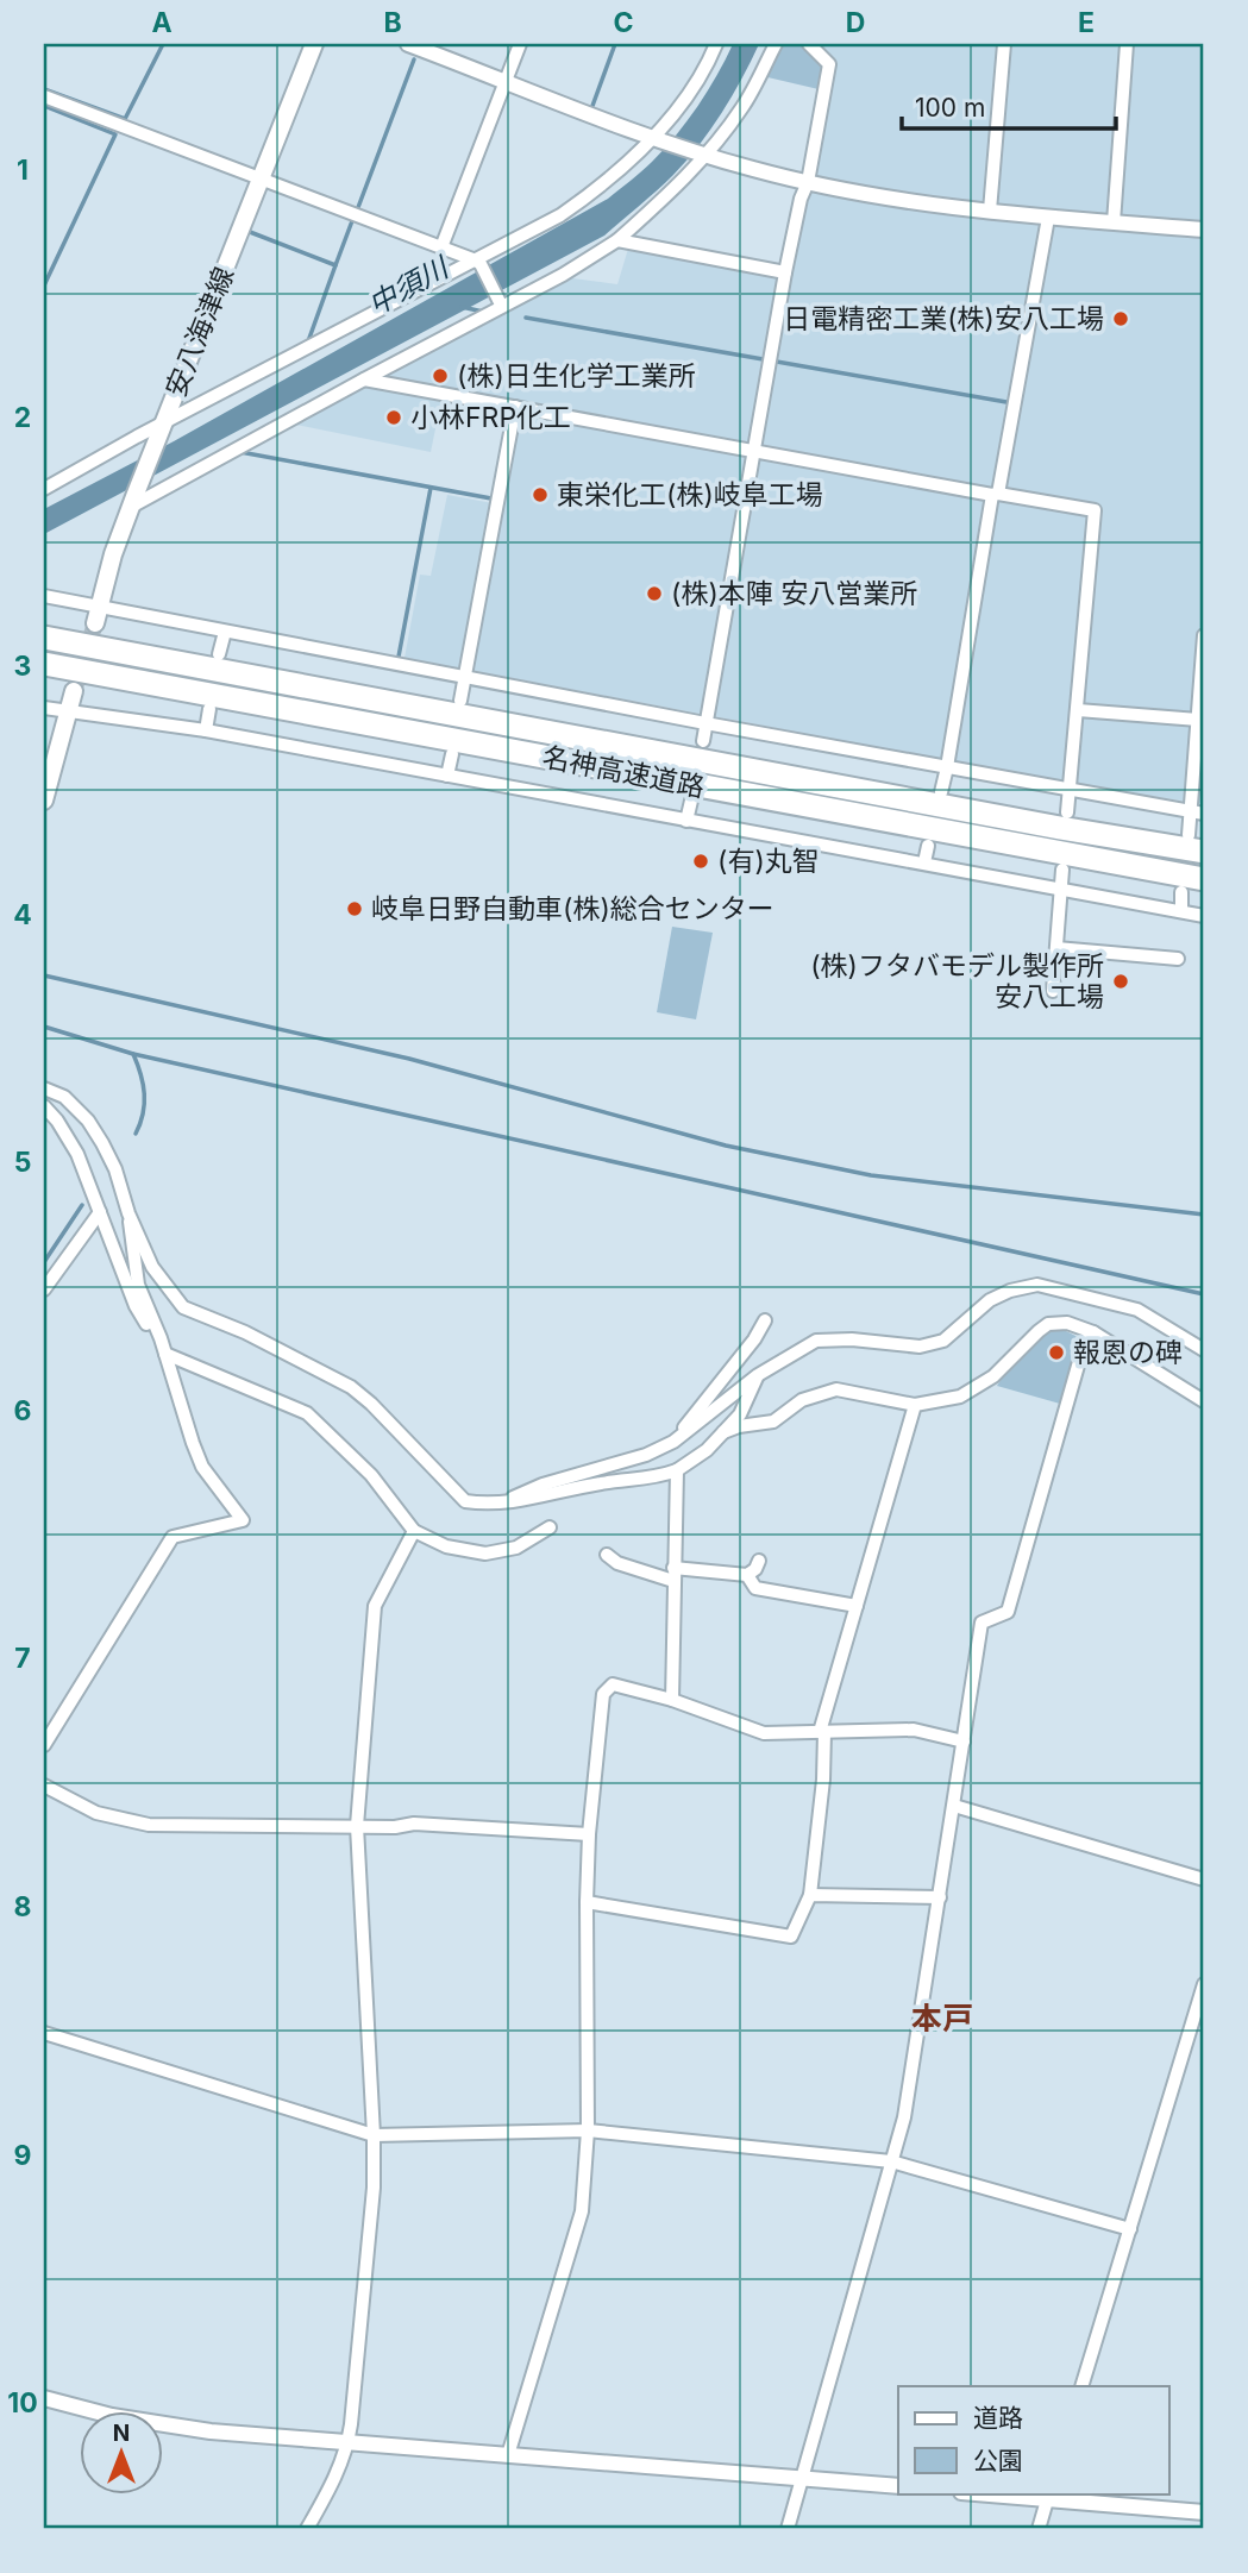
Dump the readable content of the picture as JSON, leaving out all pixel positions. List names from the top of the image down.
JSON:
{
  "streets": {
    "highway": ["名神高速道路"],
    "main road": ["安八海津線"]
  },
  "districts": ["本戸"],
  "water": ["中須川"],
  "places": [
    "日電精密工業(株)安八工場",
    "(株)日生化学工業所",
    "小林FRP化工",
    "東栄化工(株)岐阜工場",
    "(株)本陣 安八営業所",
    "(有)丸智",
    "岐阜日野自動車(株)総合センター",
    "(株)フタバモデル製作所 安八工場",
    "報恩の碑"
  ],
  "legend": ["道路", "公園"],
  "scale_bar": "100 m",
  "north": "top",
  "grid": {
    "columns": [
      "A",
      "B",
      "C",
      "D",
      "E"
    ],
    "rows": [
      "1",
      "2",
      "3",
      "4",
      "5",
      "6",
      "7",
      "8",
      "9",
      "10"
    ]
  }
}
